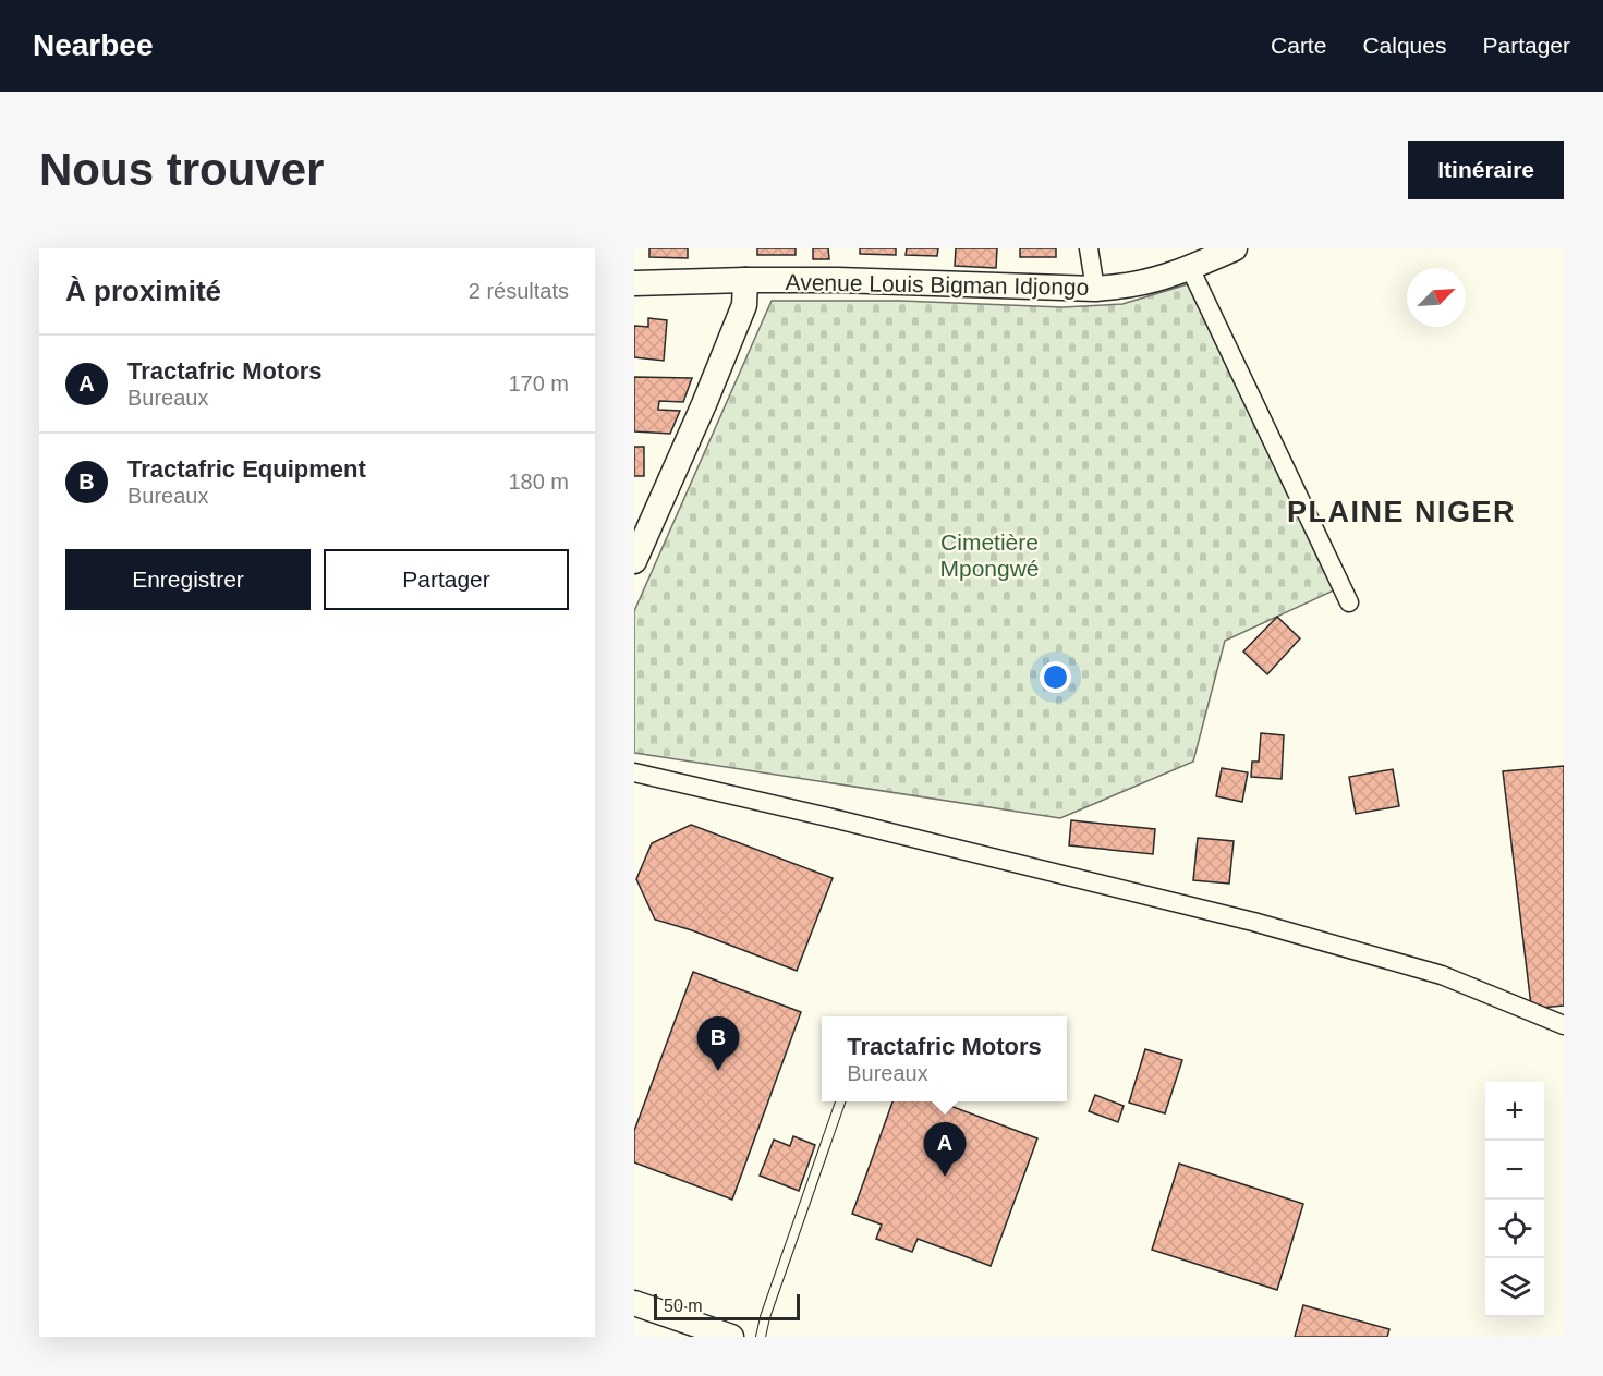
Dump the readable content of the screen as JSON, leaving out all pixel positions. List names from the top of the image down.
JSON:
{
  "streets": {
    "main road": ["Avenue Louis Bigman Idjongo"]
  },
  "districts": ["PLAINE NIGER"],
  "parks": ["Cimetière Mpongwé"],
  "scale_bar": "50 m",
  "north": "top right",
  "page": {
    "header": "Nearbee",
    "nav": ["Carte", "Calques", "Partager"],
    "buttons": [
      "Itinéraire",
      ["Enregistrer", "Partager"]
    ],
    "title": "Nous trouver",
    "heading": ["À proximité", "2 résultats"],
    "list": [
      {
        "mark": "A",
        "name": "Tractafric Motors",
        "note": "Bureaux",
        "value": "170 m"
      },
      {
        "mark": "B",
        "name": "Tractafric Equipment",
        "note": "Bureaux",
        "value": "180 m"
      }
    ],
    "popup": ["Tractafric Motors", "Bureaux"],
    "pins": ["B", "A"],
    "map_buttons": ["+", "−"],
    "scale": "50 m"
  }
}
